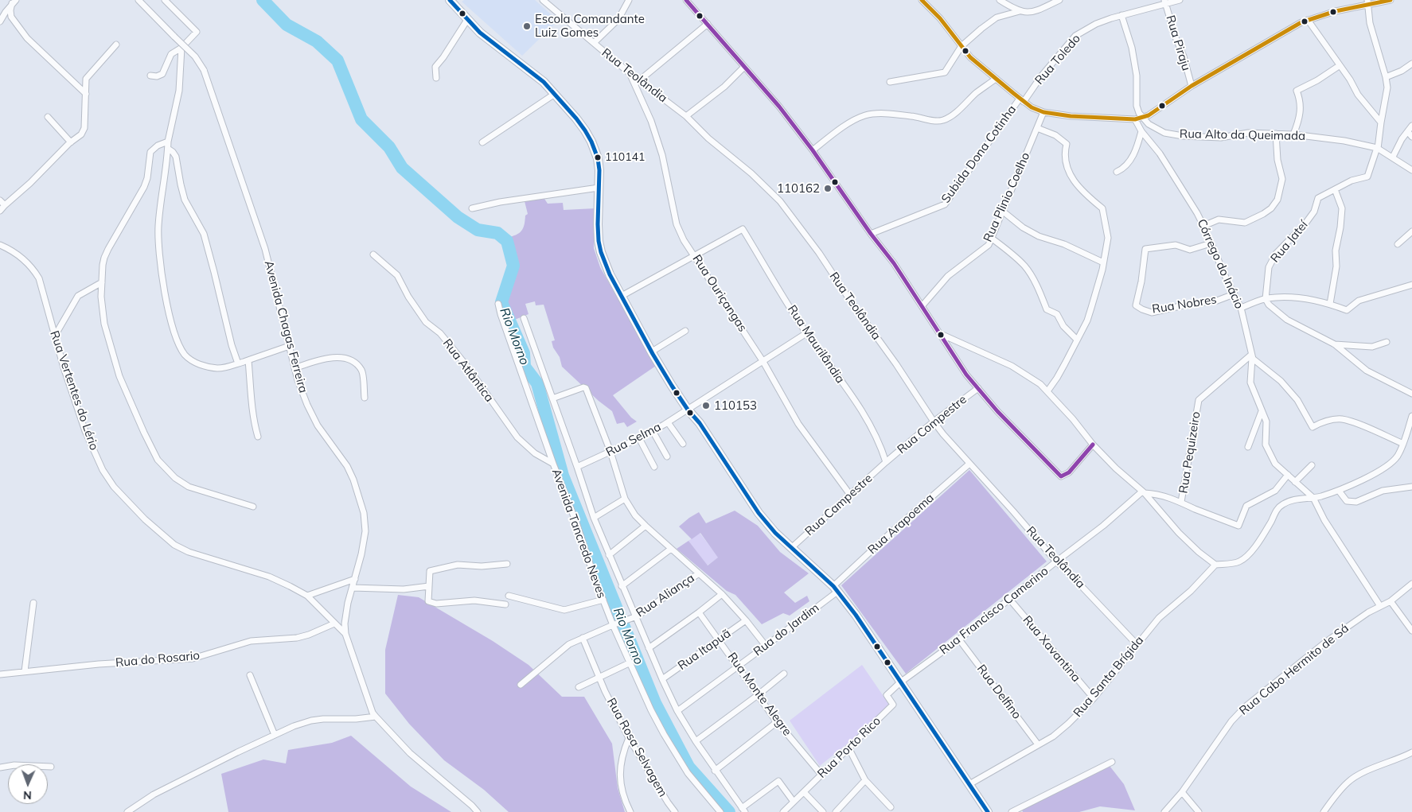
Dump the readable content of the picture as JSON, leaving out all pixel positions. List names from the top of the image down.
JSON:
{
  "streets": {
    "street": [
      "Rua Piraju",
      "Rua Toledo",
      "Rua Teolândia",
      "Rua Alto da Queimada",
      "Subida Dona Cotinha",
      "Rua Plinio Coelho",
      "Rua Jateí",
      "Córrego do Inácio",
      "Rua Ouriçangas",
      "Rua Nobres",
      "Avenida Chagas Ferreira",
      "Rua Maurilândia",
      "Rua Atlântica",
      "Rua Vertentes do Lério",
      "Rua Compestre",
      "Rua Selma",
      "Rua Pequizeiro",
      "Rua Campestre",
      "Rua Arapoema",
      "Avenida Tancredo Neves",
      "Rua Aliança",
      "Rua Francisco Camerino",
      "Rua do Jardim",
      "Rua Xavantina",
      "Rua Itapuã",
      "Rua do Rosario",
      "Rua Cabo Hermito de Sá",
      "Rua Santa Brígida",
      "Rua Delfino",
      "Rua Monte Alegre",
      "Rua Rosa Selvagem",
      "Rua Porto Rico"
    ]
  },
  "crossings": [
    ["Rua Piraju", "Rua Toledo"],
    ["Rua Toledo", "Subida Dona Cotinha"],
    ["Rua Teolândia", "Rua Ouriçangas"],
    ["Rua Teolândia", "Rua Compestre"],
    ["Rua Teolândia", "Rua Arapoema"],
    ["Rua Teolândia", "Rua Francisco Camerino"],
    ["Rua Teolândia", "Rua Santa Brígida"],
    ["Rua Alto da Queimada", "Rua Jateí"],
    ["Córrego do Inácio", "Rua Nobres"],
    ["Córrego do Inácio", "Rua Pequizeiro"],
    ["Rua Ouriçangas", "Rua Maurilândia"],
    ["Rua Ouriçangas", "Rua Selma"],
    ["Rua Ouriçangas", "Rua Campestre"],
    ["Avenida Chagas Ferreira", "Rua Vertentes do Lério"],
    ["Rua Maurilândia", "Rua Compestre"],
    ["Rua Maurilândia", "Rua Selma"],
    ["Rua Maurilândia", "Rua Campestre"],
    ["Rua Atlântica", "Avenida Tancredo Neves"],
    ["Rua Vertentes do Lério", "Rua do Rosario"],
    ["Rua Compestre", "Rua Campestre"],
    ["Rua Selma", "Avenida Tancredo Neves"],
    ["Rua Arapoema", "Rua do Jardim"],
    ["Avenida Tancredo Neves", "Rua Aliança"],
    ["Avenida Tancredo Neves", "Rua do Jardim"],
    ["Avenida Tancredo Neves", "Rua Itapuã"],
    ["Rua Aliança", "Rua Rosa Selvagem"],
    ["Rua Francisco Camerino", "Rua Xavantina"],
    ["Rua Francisco Camerino", "Rua Delfino"],
    ["Rua Francisco Camerino", "Rua Porto Rico"],
    ["Rua do Jardim", "Rua Monte Alegre"],
    ["Rua Xavantina", "Rua Santa Brígida"],
    ["Rua Itapuã", "Rua Monte Alegre"],
    ["Rua Santa Brígida", "Rua Delfino"],
    ["Rua Monte Alegre", "Rua Porto Rico"]
  ],
  "water": ["Rio Morno"],
  "places": [
    "Escola Comandante Luiz Gomes",
    "110141",
    "110162",
    "110153"
  ],
  "north": "bottom"
}
